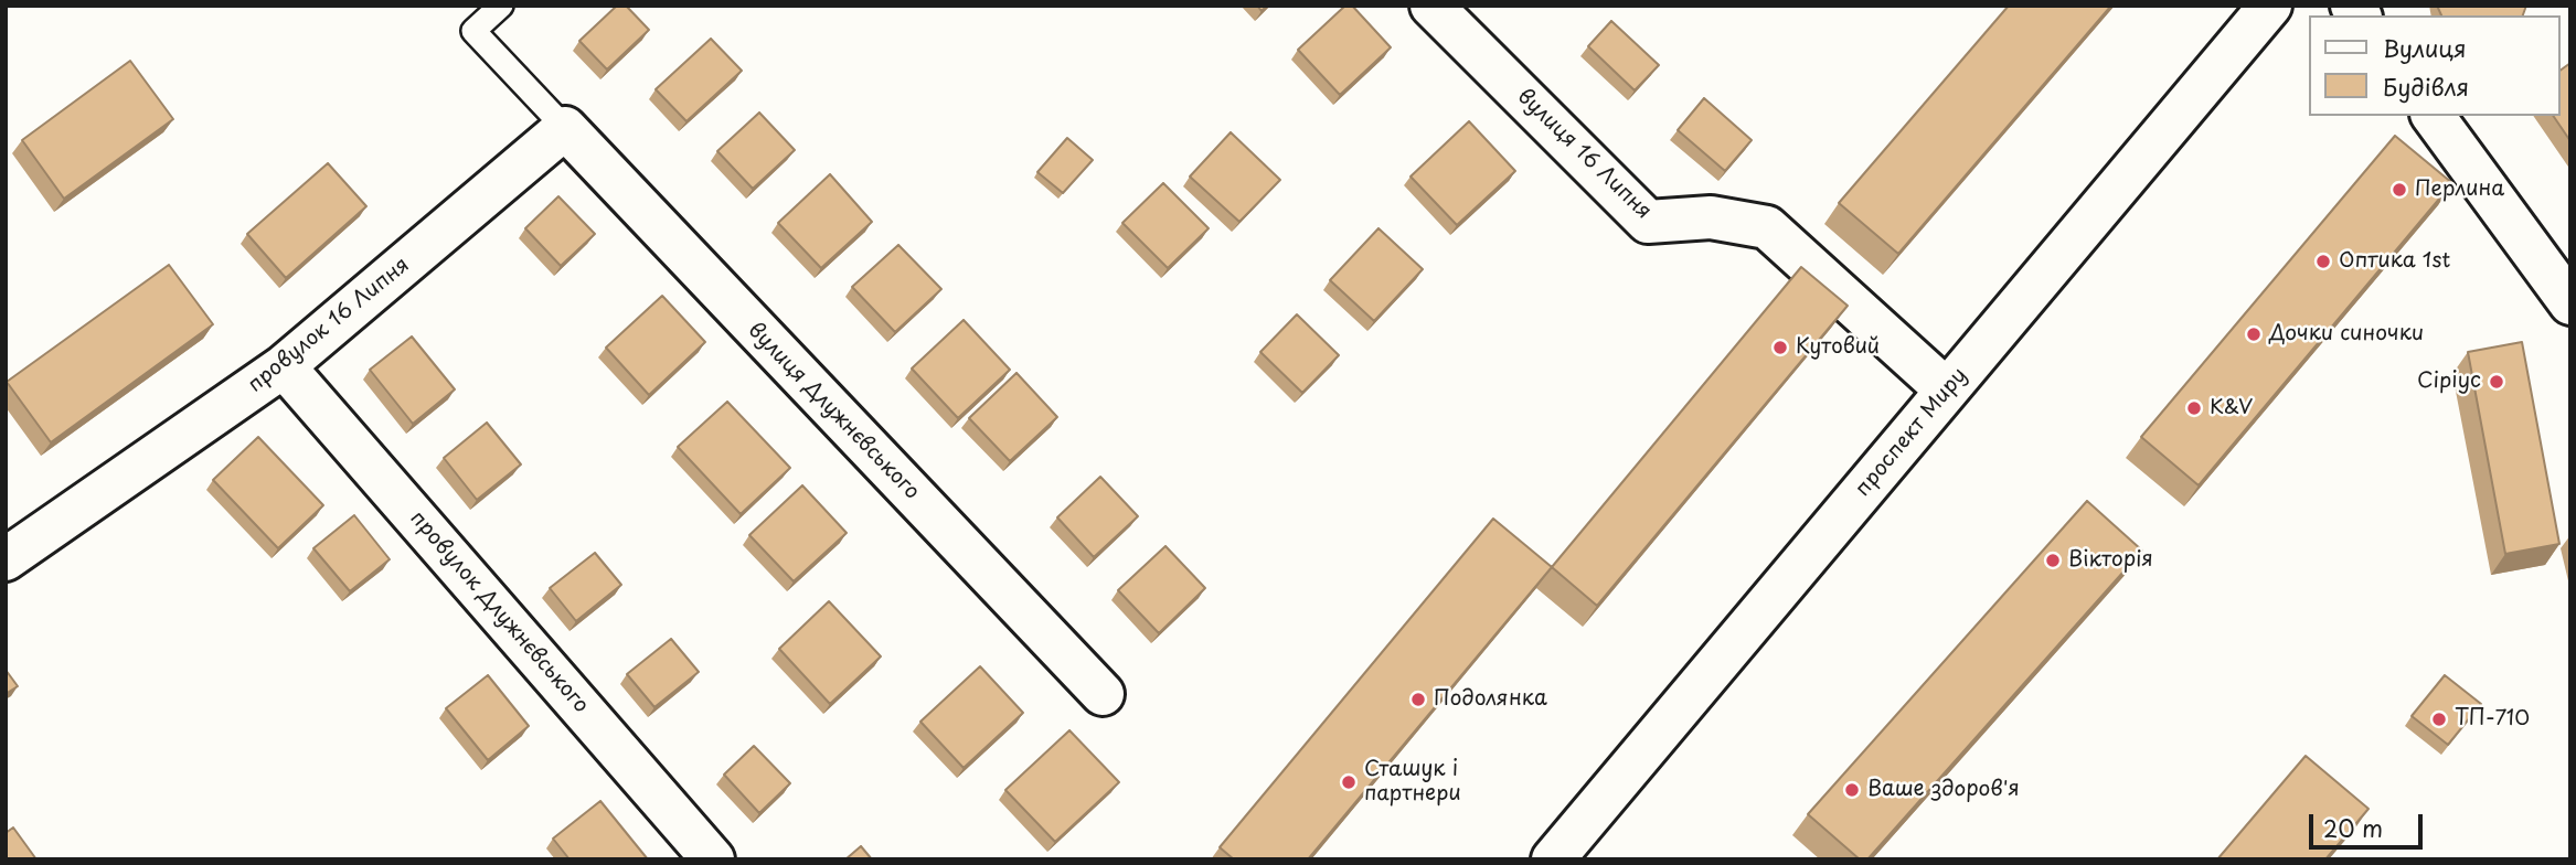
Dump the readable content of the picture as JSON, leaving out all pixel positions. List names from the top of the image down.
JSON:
{
  "streets": {
    "street": [
      "вулиця 16 Липня",
      "провулок 16 Липня",
      "вулиця Длужнєвського",
      "проспект Миру",
      "провулок Длужнєвського"
    ]
  },
  "crossings": [
    ["вулиця 16 Липня", "проспект Миру"],
    ["провулок 16 Липня", "вулиця Длужнєвського"],
    ["провулок 16 Липня", "провулок Длужнєвського"]
  ],
  "places": [
    "Перлина",
    "Оптика 1st",
    "Дочки синочки",
    "Кутовий",
    "Сіріус",
    "K&V",
    "Вікторія",
    "Подолянка",
    "ТП-710",
    "Сташук і партнери",
    "Ваше здоров'я"
  ],
  "legend": ["Вулиця", "Будівля"],
  "scale_bar": "20 m"
}
